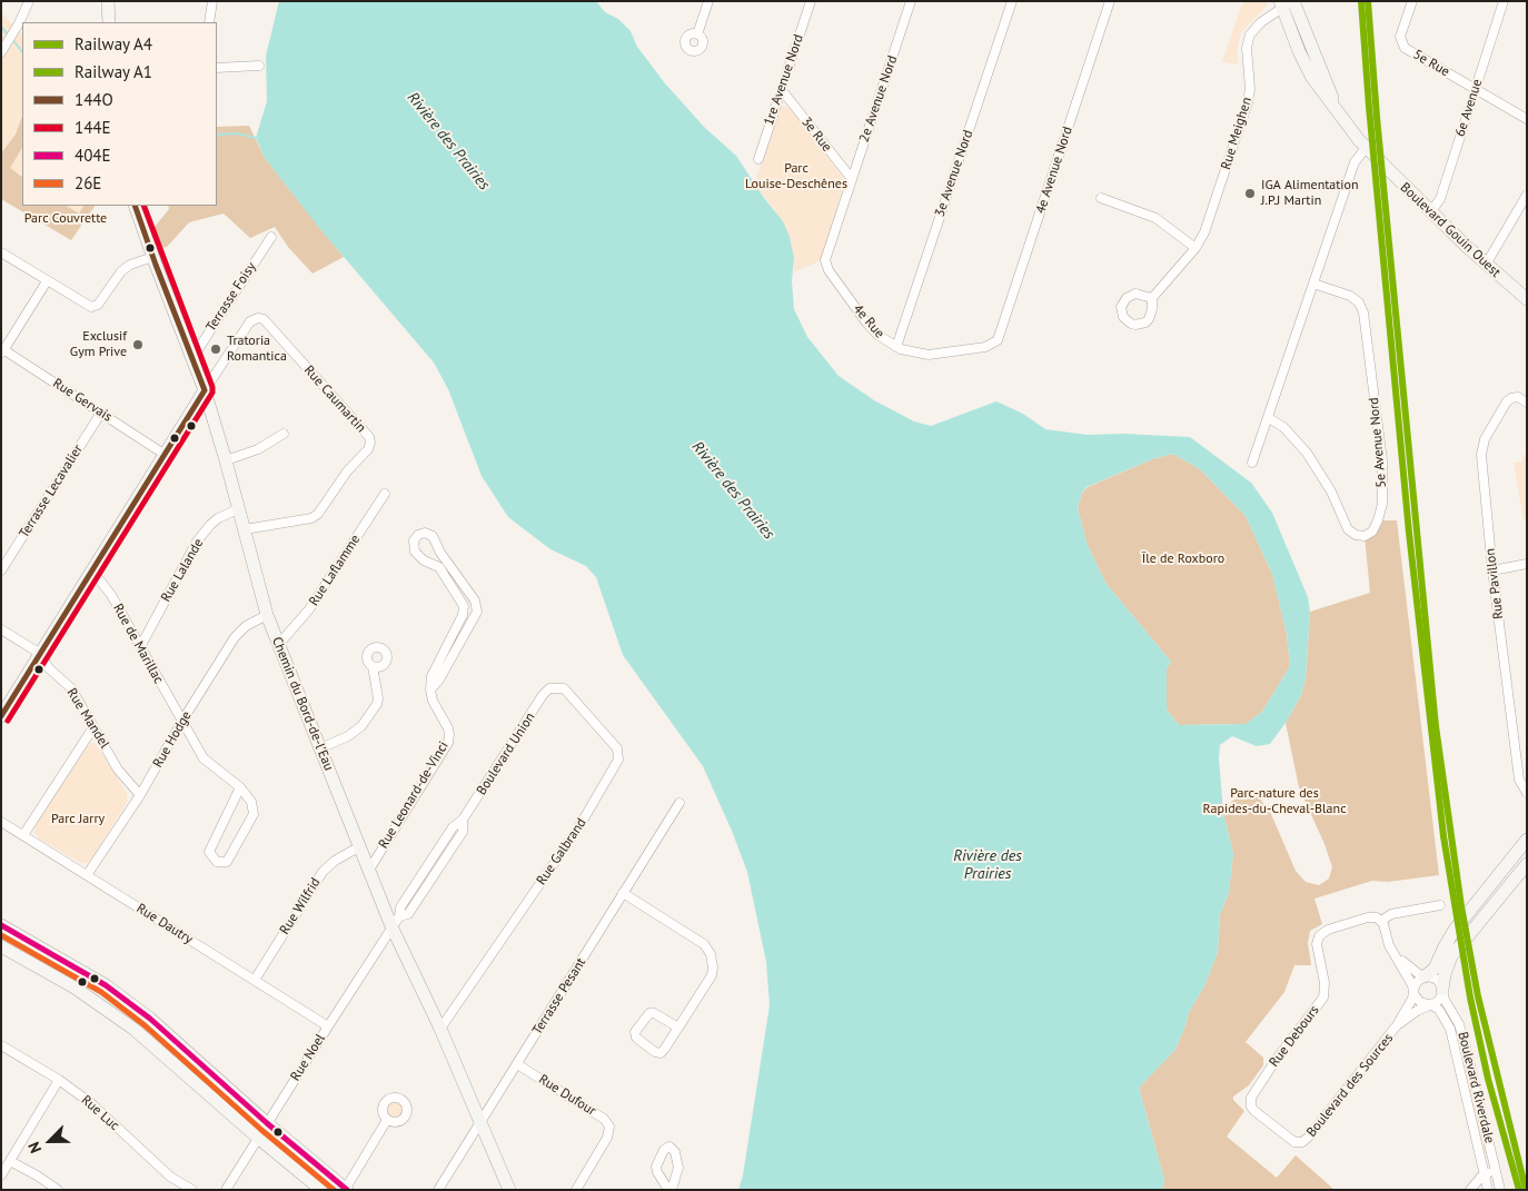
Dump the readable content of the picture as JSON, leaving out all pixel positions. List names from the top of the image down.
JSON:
{
  "streets": {
    "street": [
      "5e Rue",
      "1re Avenue Nord",
      "2e Avenue Nord",
      "6e Avenue",
      "Rue Meighen",
      "3e Rue",
      "4e Avenue Nord",
      "3e Avenue Nord",
      "Boulevard Gouin Ouest",
      "Terrasse Foisy",
      "4e Rue",
      "Rue Caumartin",
      "Rue Gervais",
      "5e Avenue Nord",
      "Terrasse Lecavalier",
      "Rue Lalande",
      "Rue Laflamme",
      "Rue Pavillon",
      "Rue de Marillac",
      "Chemin du Bord-de-l'Eau",
      "Rue Mandel",
      "Rue Hodge",
      "Boulevard Union",
      "Rue Leonard-de-Vinci",
      "Rue Galbrand",
      "Rue Wilfrid",
      "Rue Dautry",
      "Terrasse Pesant",
      "Rue Debours",
      "Rue Noel",
      "Boulevard des Sources",
      "Boulevard Riverdale",
      "Rue Dufour",
      "Rue Luc"
    ]
  },
  "crossings": [
    ["5e Rue", "6e Avenue"],
    ["1re Avenue Nord", "3e Rue"],
    ["2e Avenue Nord", "3e Rue"],
    ["2e Avenue Nord", "4e Rue"],
    ["6e Avenue", "Boulevard Gouin Ouest"],
    ["Rue Meighen", "Boulevard Gouin Ouest"],
    ["4e Avenue Nord", "4e Rue"],
    ["3e Avenue Nord", "4e Rue"],
    ["Terrasse Foisy", "Chemin du Bord-de-l'Eau"],
    ["Rue Caumartin", "Chemin du Bord-de-l'Eau"],
    ["Rue Gervais", "Terrasse Lecavalier"],
    ["Rue Lalande", "Rue de Marillac"],
    ["Rue Lalande", "Chemin du Bord-de-l'Eau"],
    ["Rue Laflamme", "Chemin du Bord-de-l'Eau"],
    ["Rue de Marillac", "Rue Hodge"],
    ["Chemin du Bord-de-l'Eau", "Rue Hodge"],
    ["Chemin du Bord-de-l'Eau", "Boulevard Union"],
    ["Chemin du Bord-de-l'Eau", "Rue Leonard-de-Vinci"],
    ["Chemin du Bord-de-l'Eau", "Rue Galbrand"],
    ["Chemin du Bord-de-l'Eau", "Rue Wilfrid"],
    ["Chemin du Bord-de-l'Eau", "Terrasse Pesant"],
    ["Chemin du Bord-de-l'Eau", "Rue Noel"],
    ["Rue Mandel", "Rue Hodge"],
    ["Rue Hodge", "Rue Dautry"],
    ["Boulevard Union", "Rue Galbrand"],
    ["Boulevard Union", "Rue Noel"],
    ["Rue Wilfrid", "Rue Dautry"],
    ["Rue Dautry", "Rue Noel"],
    ["Terrasse Pesant", "Rue Dufour"],
    ["Rue Debours", "Boulevard des Sources"],
    ["Boulevard des Sources", "Boulevard Riverdale"]
  ],
  "water": ["Rivière des Prairies"],
  "parks": [
    "Parc Louise-Deschênes",
    "Parc Couvrette",
    "Île de Roxboro",
    "Parc-nature des Rapides-du-Cheval-Blanc",
    "Parc Jarry"
  ],
  "places": ["IGA Alimentation J.P.J Martin", "Exclusif Gym Prive", "Tratoria Romantica"],
  "lines": [
    "rail line A4",
    "rail line A1",
    "transit line 144O",
    "transit line 144E",
    "transit line 404E",
    "transit line 26E"
  ],
  "legend": [
    "Railway A4",
    "Railway A1",
    "144O",
    "144E",
    "404E",
    "26E"
  ],
  "north": "bottom left"
}
